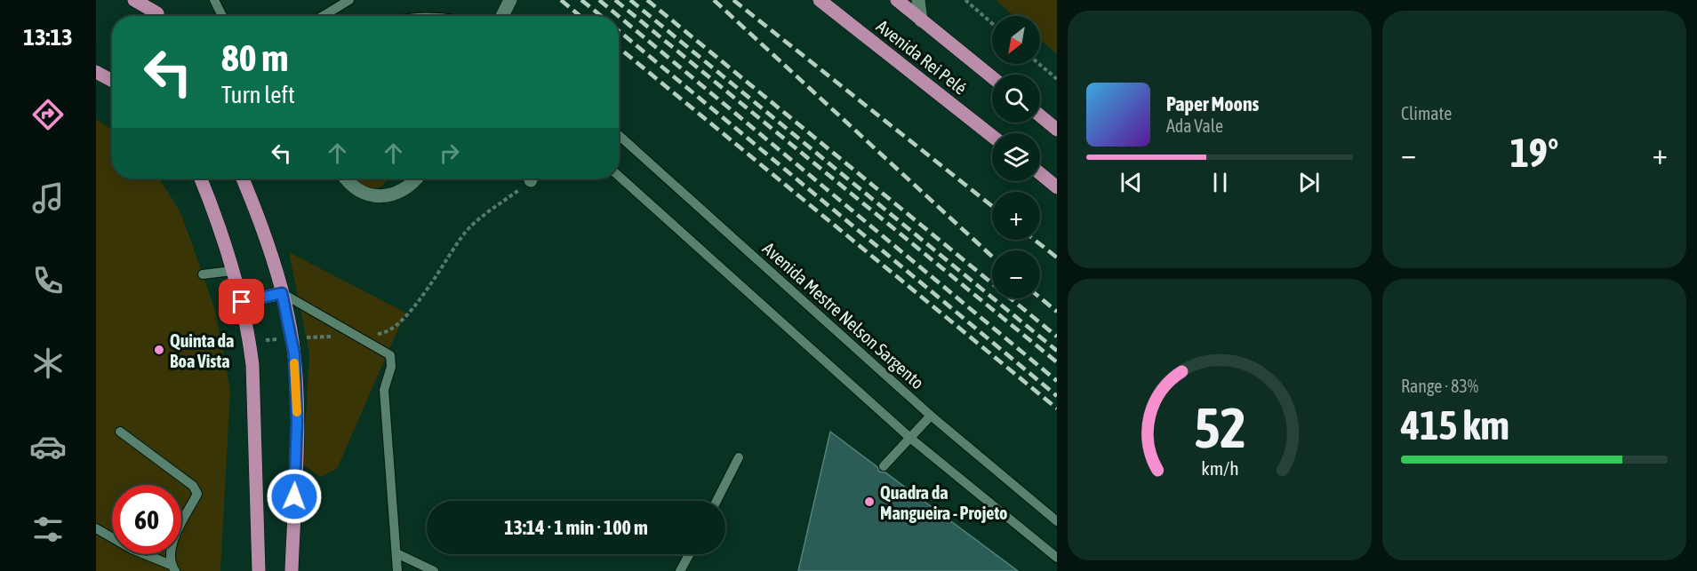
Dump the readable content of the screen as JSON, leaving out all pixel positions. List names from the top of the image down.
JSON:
{
  "streets": {
    "main road": ["Avenida Rei Pelé"],
    "lane": ["Avenida Mestre Nelson Sargento"]
  },
  "places": ["Quinta da Boa Vista", "Quadra da Mangueira - Projeto"],
  "north": "bottom left",
  "page": {
    "tabs": "13:13",
    "tile": [
      "Climate",
      ["Range · 83%", "415 km"]
    ],
    "map_buttons": ["+", "−"],
    "turn": ["80 m", "Turn left"],
    "song": ["Paper Moons", "Ada Vale"],
    "heat": ["−", "19°", "+"],
    "limit": "60",
    "trip": "13:14 · 1 min · 100 m",
    "gauge": ["52", "km/h"]
  }
}
